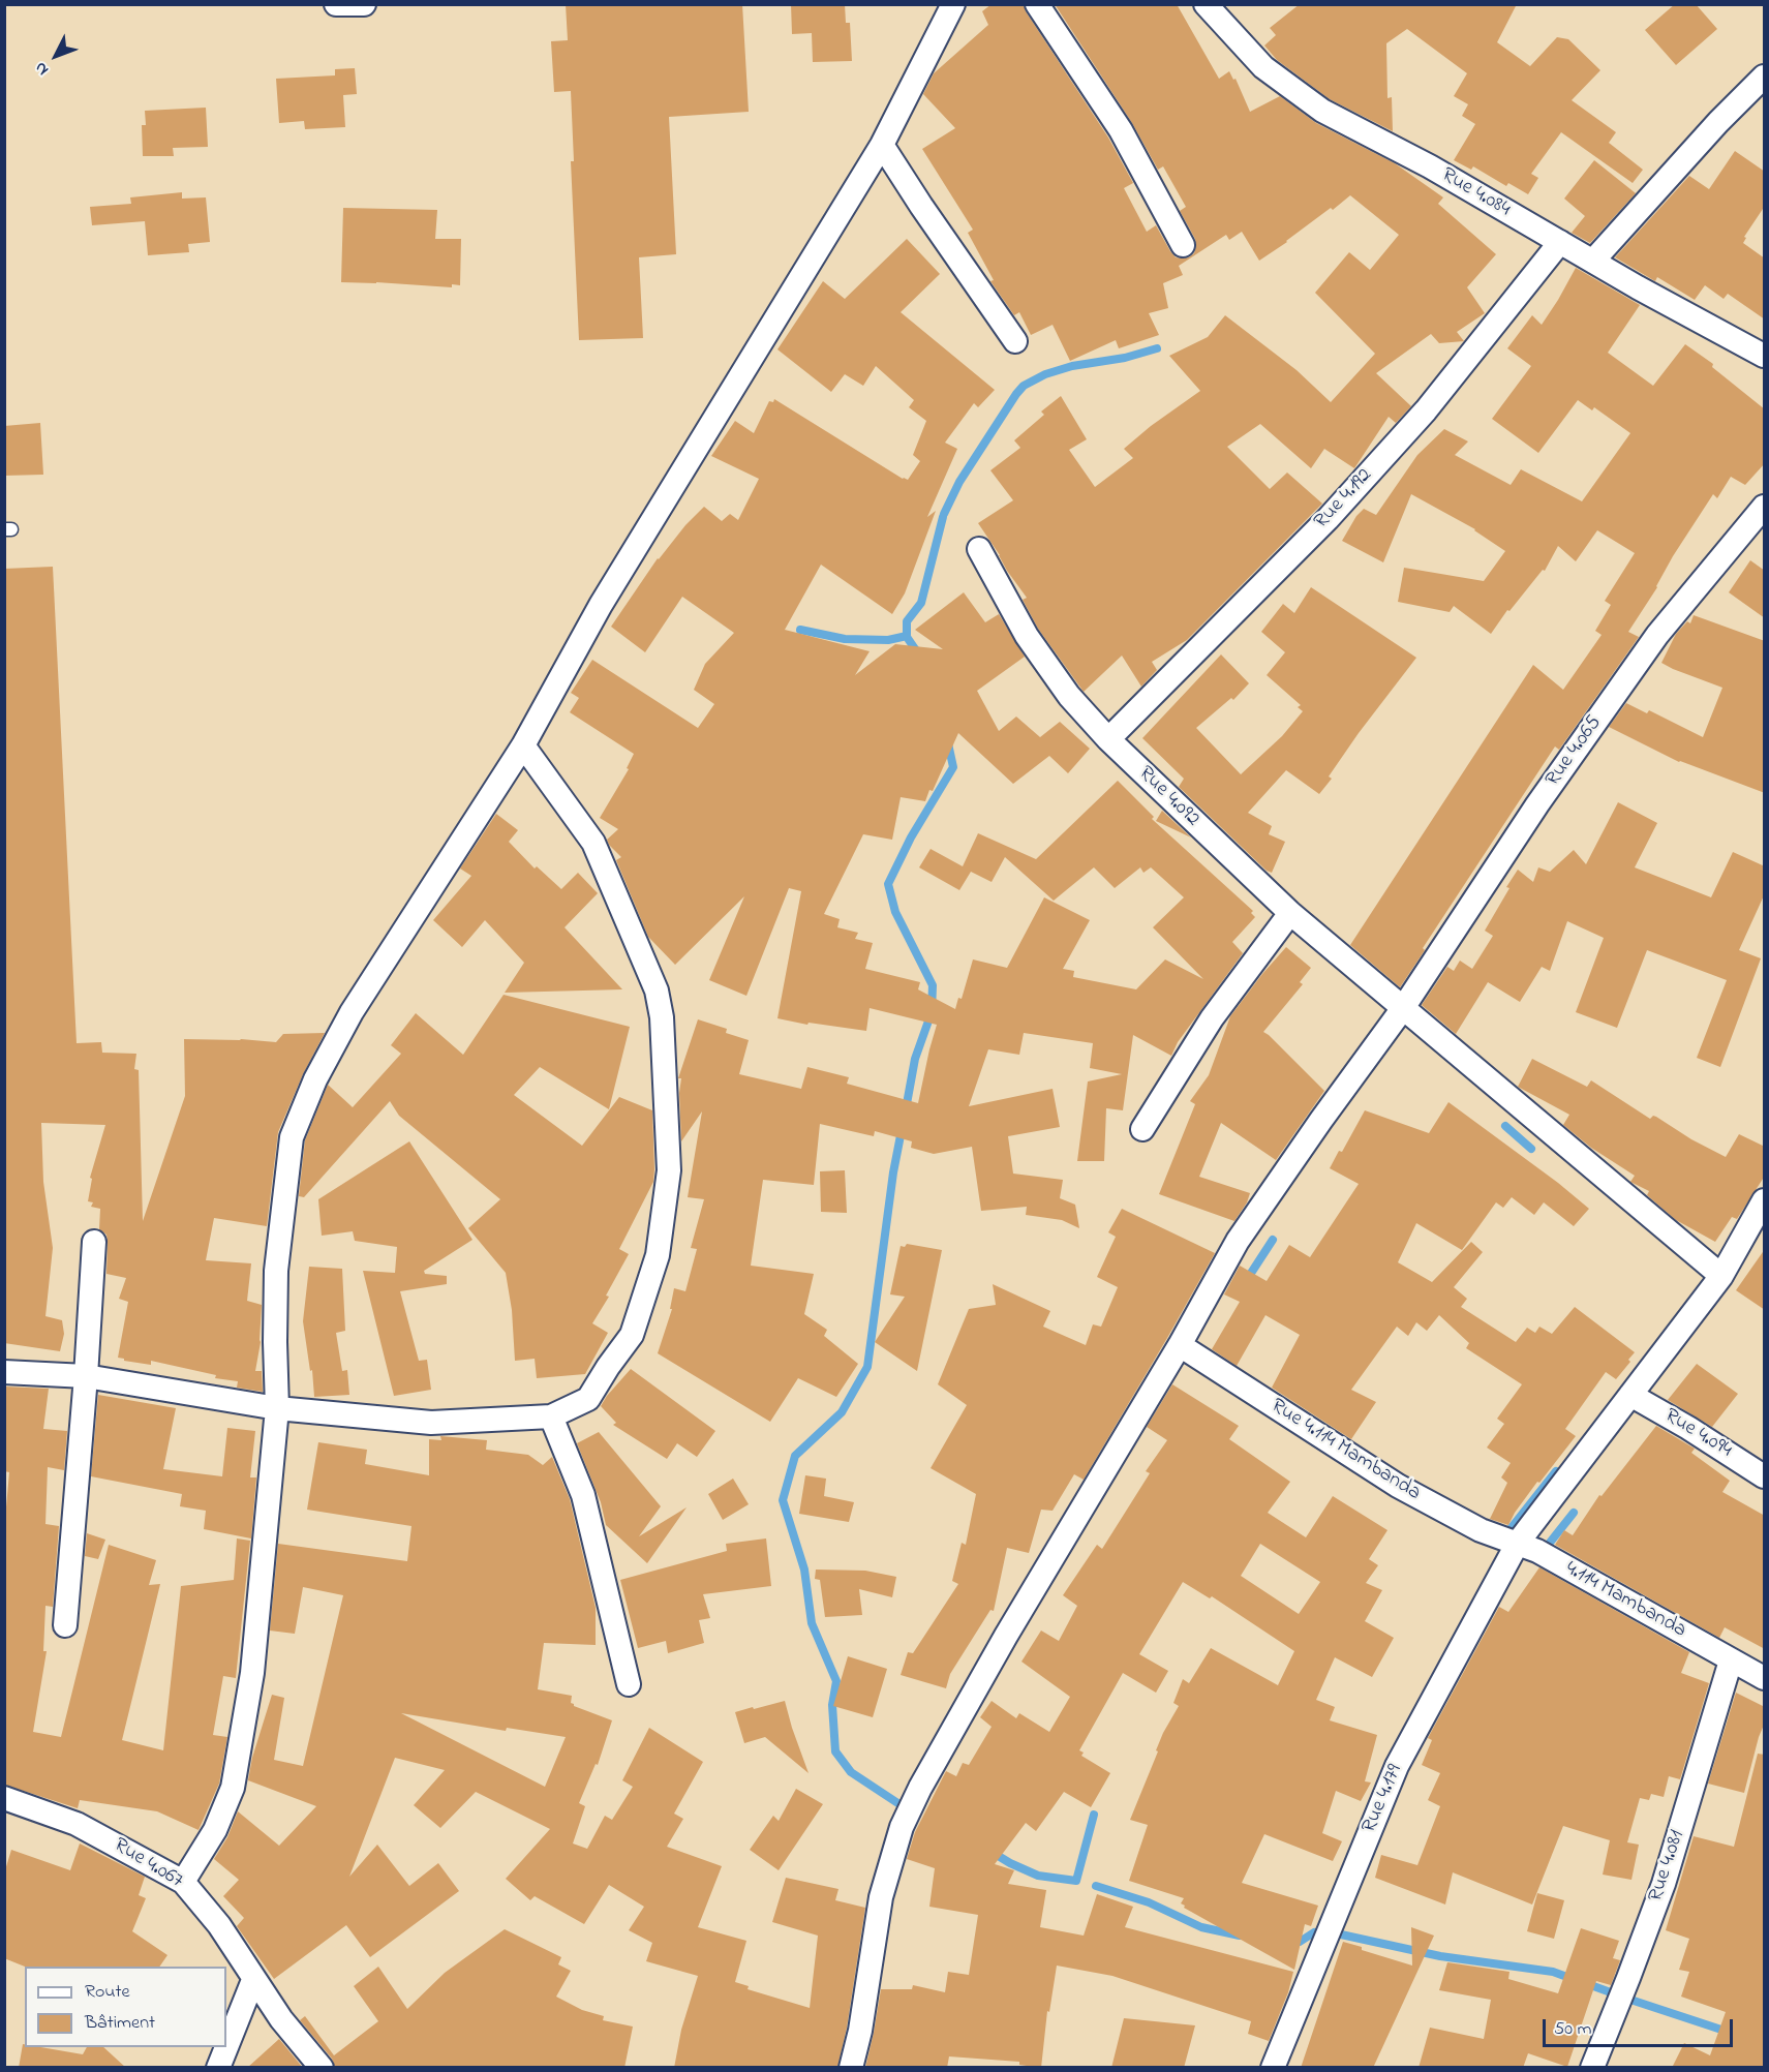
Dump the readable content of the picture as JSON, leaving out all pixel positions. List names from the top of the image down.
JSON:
{
  "streets": {
    "street": [
      "Rue 4.084",
      "Rue 4.192",
      "Rue 4.065",
      "Rue 4.092",
      "Rue 4.094",
      "Rue 4.114 Mambanda",
      "4.114 Mambanda",
      "Rue 4.179",
      "Rue 4.067",
      "Rue 4.081"
    ]
  },
  "crossings": [
    ["Rue 4.084", "Rue 4.192"],
    ["Rue 4.192", "Rue 4.092"],
    ["Rue 4.065", "Rue 4.092"],
    ["Rue 4.065", "Rue 4.114 Mambanda"],
    ["Rue 4.092", "Rue 4.179"],
    ["Rue 4.094", "Rue 4.179"],
    ["Rue 4.114 Mambanda", "4.114 Mambanda"],
    ["Rue 4.114 Mambanda", "Rue 4.179"],
    ["4.114 Mambanda", "Rue 4.179"],
    ["4.114 Mambanda", "Rue 4.081"]
  ],
  "legend": ["Route", "Bâtiment"],
  "scale_bar": "50 m",
  "north": "bottom left"
}
